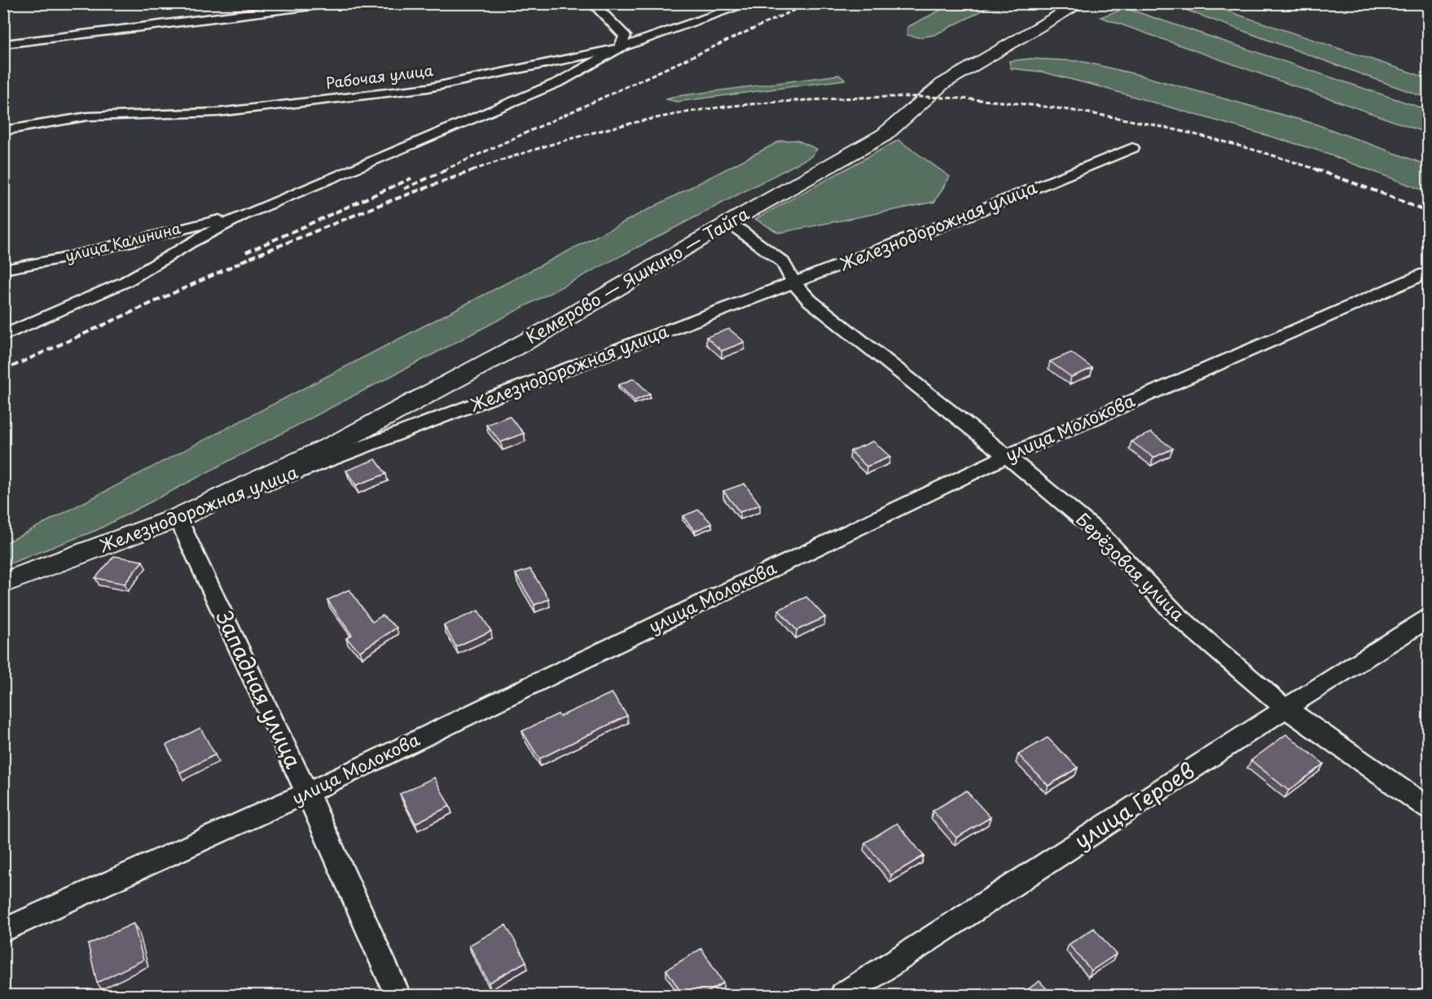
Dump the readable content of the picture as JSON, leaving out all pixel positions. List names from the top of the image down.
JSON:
{
  "streets": {
    "main road": ["Железнодорожная улица", "Кемерово — Яшкино — Тайга"],
    "street": [
      "Рабочая улица",
      "улица Калинина",
      "улица Молокова",
      "Берёзовая улица",
      "Западная улица",
      "улица Героев"
    ]
  },
  "crossings": [
    ["Железнодорожная улица", "Кемерово — Яшкино — Тайга"],
    ["Железнодорожная улица", "Берёзовая улица"],
    ["Железнодорожная улица", "Западная улица"],
    ["Кемерово — Яшкино — Тайга", "Берёзовая улица"],
    ["Кемерово — Яшкино — Тайга", "Западная улица"],
    ["улица Молокова", "Берёзовая улица"],
    ["улица Молокова", "Западная улица"],
    ["Берёзовая улица", "улица Героев"]
  ]
}
